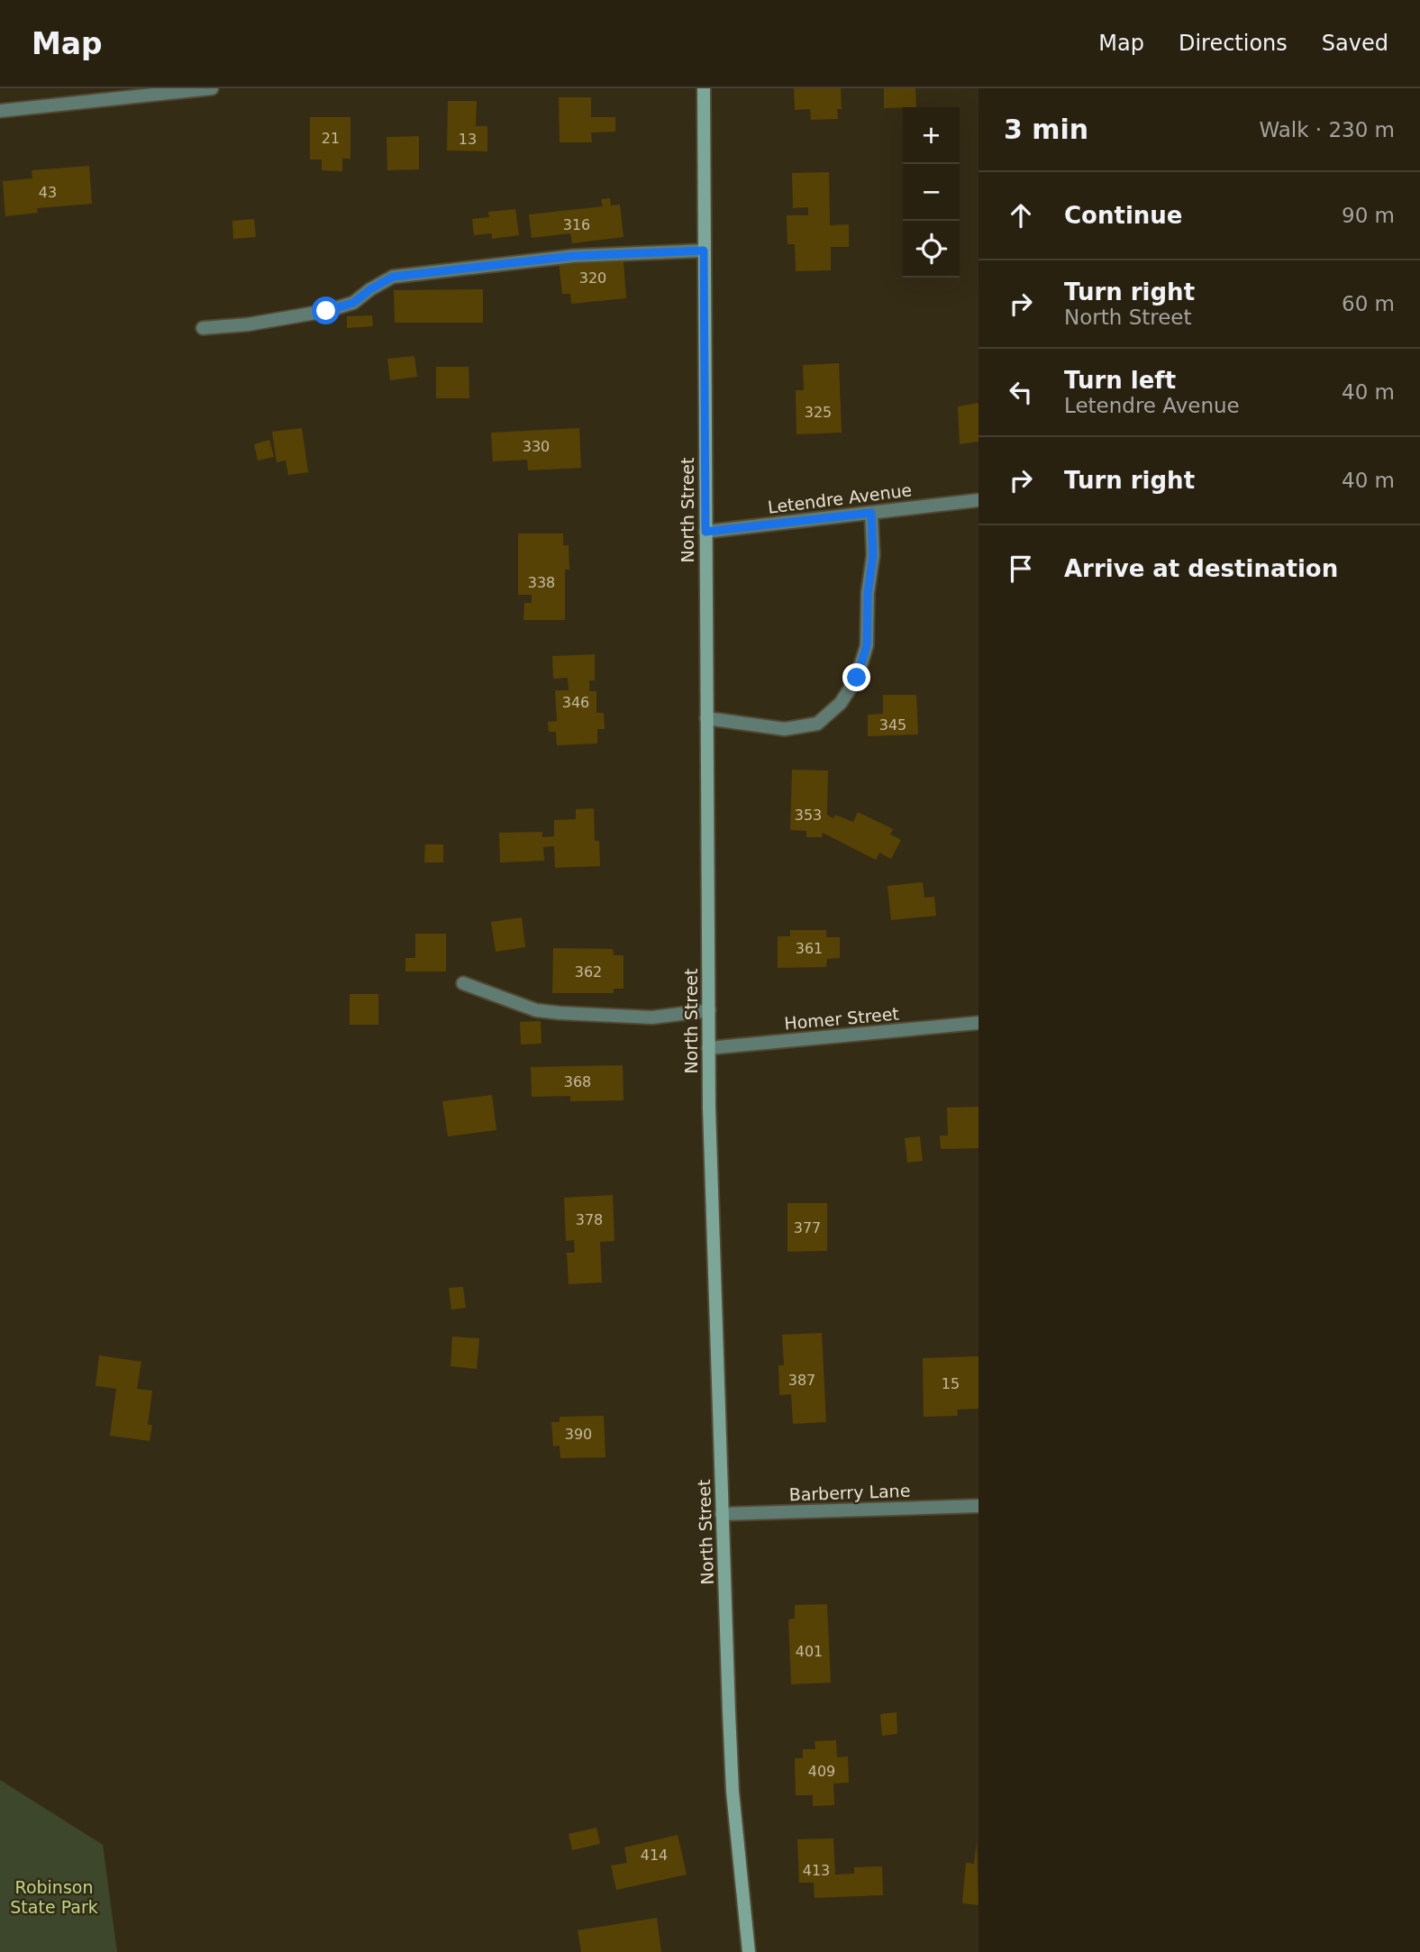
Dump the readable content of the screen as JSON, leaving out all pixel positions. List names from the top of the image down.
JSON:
{
  "streets": {
    "main road": ["North Street"],
    "street": ["Letendre Avenue", "Homer Street", "Barberry Lane"]
  },
  "crossings": [
    ["Letendre Avenue", "North Street"],
    ["North Street", "Homer Street"],
    ["North Street", "Barberry Lane"]
  ],
  "parks": ["Robinson State Park"],
  "house_numbers": [
    "21",
    "13",
    "43",
    "316",
    "320",
    "325",
    "330",
    "338",
    "346",
    "345",
    "353",
    "361",
    "362",
    "368",
    "378",
    "377",
    "387",
    "15",
    "390",
    "401",
    "409",
    "414",
    "413"
  ],
  "page": {
    "header": "Map",
    "nav": ["Map", "Directions", "Saved"],
    "heading": ["3 min", "Walk · 230 m"],
    "map_buttons": ["+", "−"],
    "list": [
      ["Continue", "90 m"],
      ["Turn right", "North Street", "60 m"],
      ["Turn left", "Letendre Avenue", "40 m"],
      ["Turn right", "40 m"],
      "Arrive at destination"
    ]
  }
}
